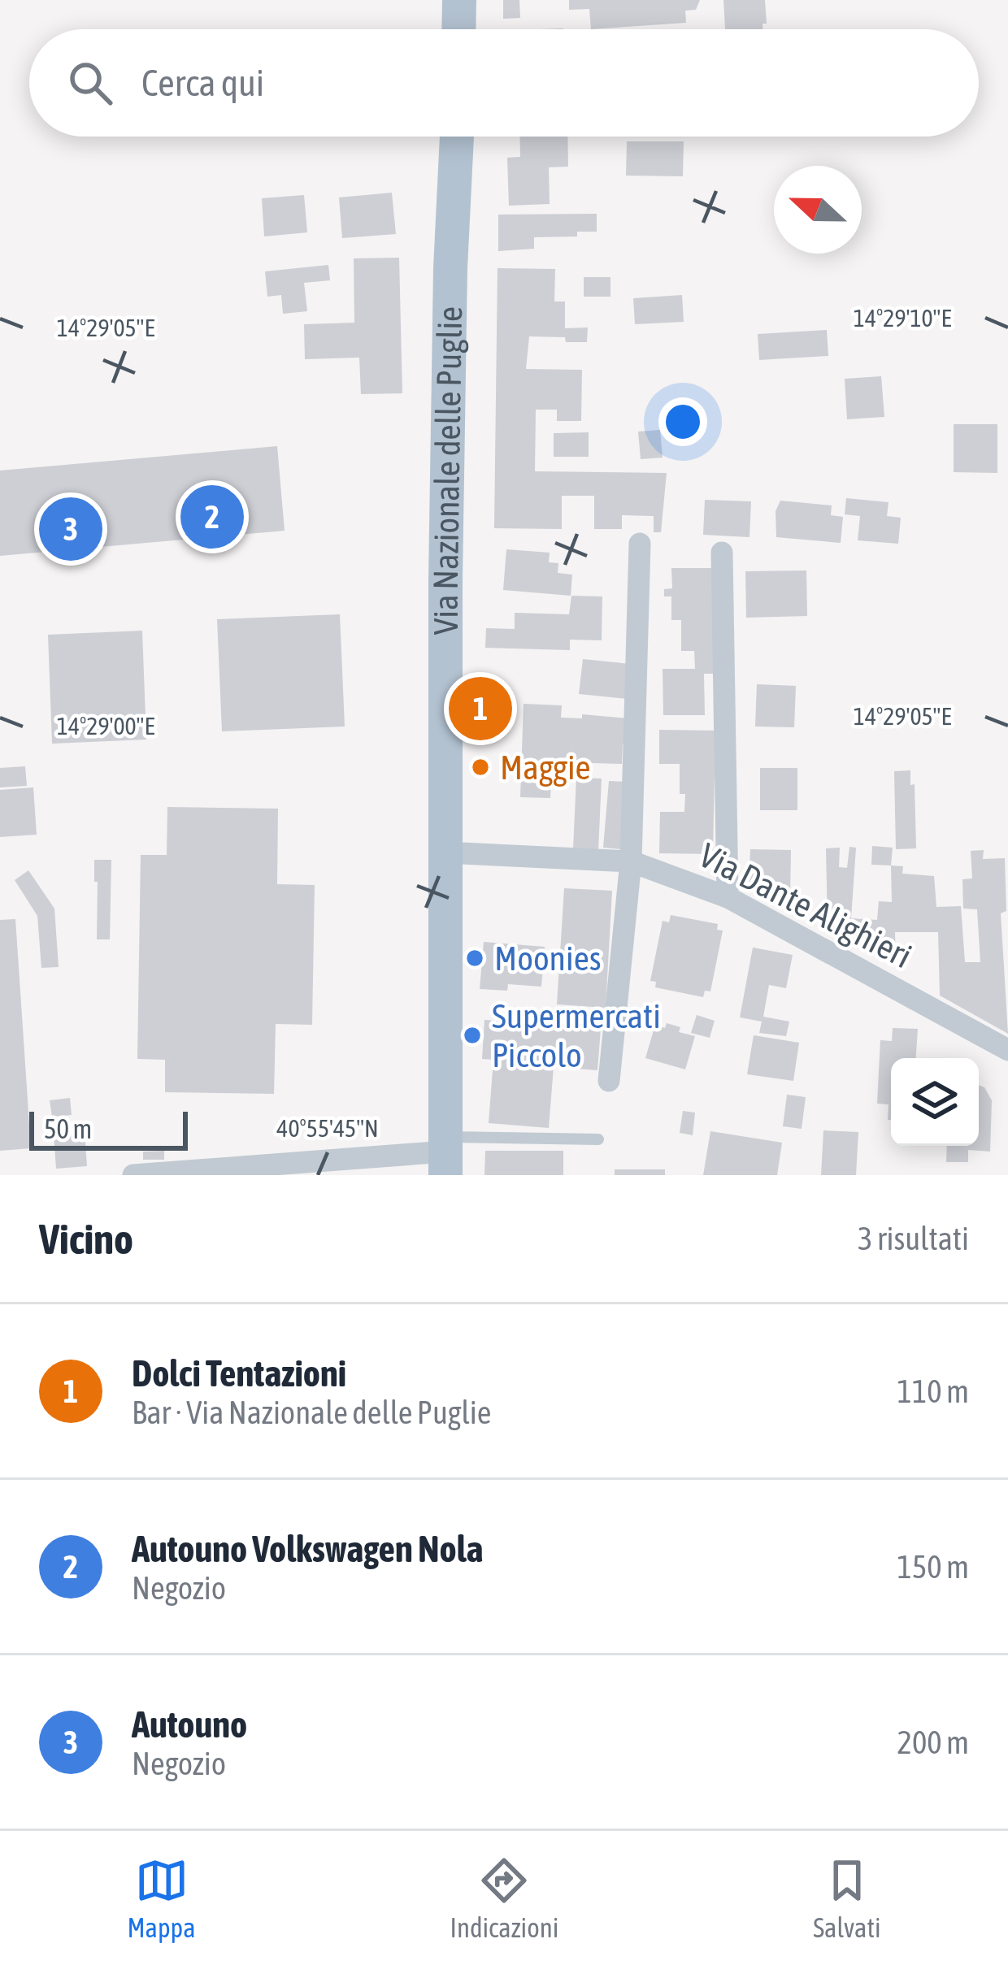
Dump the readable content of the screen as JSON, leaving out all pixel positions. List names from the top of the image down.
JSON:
{
  "streets": {
    "main road": ["Via Nazionale delle Puglie"],
    "street": ["Via Dante Alighieri"]
  },
  "crossings": [
    ["Via Nazionale delle Puglie", "Via Dante Alighieri"]
  ],
  "places": ["Maggie", "Moonies", "Supermercati Piccolo"],
  "scale_bar": "50 m",
  "north": "left",
  "page": {
    "search": "Cerca qui",
    "pins": ["2", "3", "1"],
    "scale": "50 m",
    "heading": ["Vicino", "3 risultati"],
    "list": [
      {
        "mark": "1",
        "name": "Dolci Tentazioni",
        "note": "Bar · Via Nazionale delle Puglie",
        "value": "110 m"
      },
      {
        "mark": "2",
        "name": "Autouno Volkswagen Nola",
        "note": "Negozio",
        "value": "150 m"
      },
      {
        "mark": "3",
        "name": "Autouno",
        "note": "Negozio",
        "value": "200 m"
      }
    ],
    "nav": ["Mappa", "Indicazioni", "Salvati"]
  },
  "coordinates": [
    "14°29'10\"E",
    "14°29'05\"E",
    "14°29'00\"E",
    "40°55'45\"N"
  ]
}
